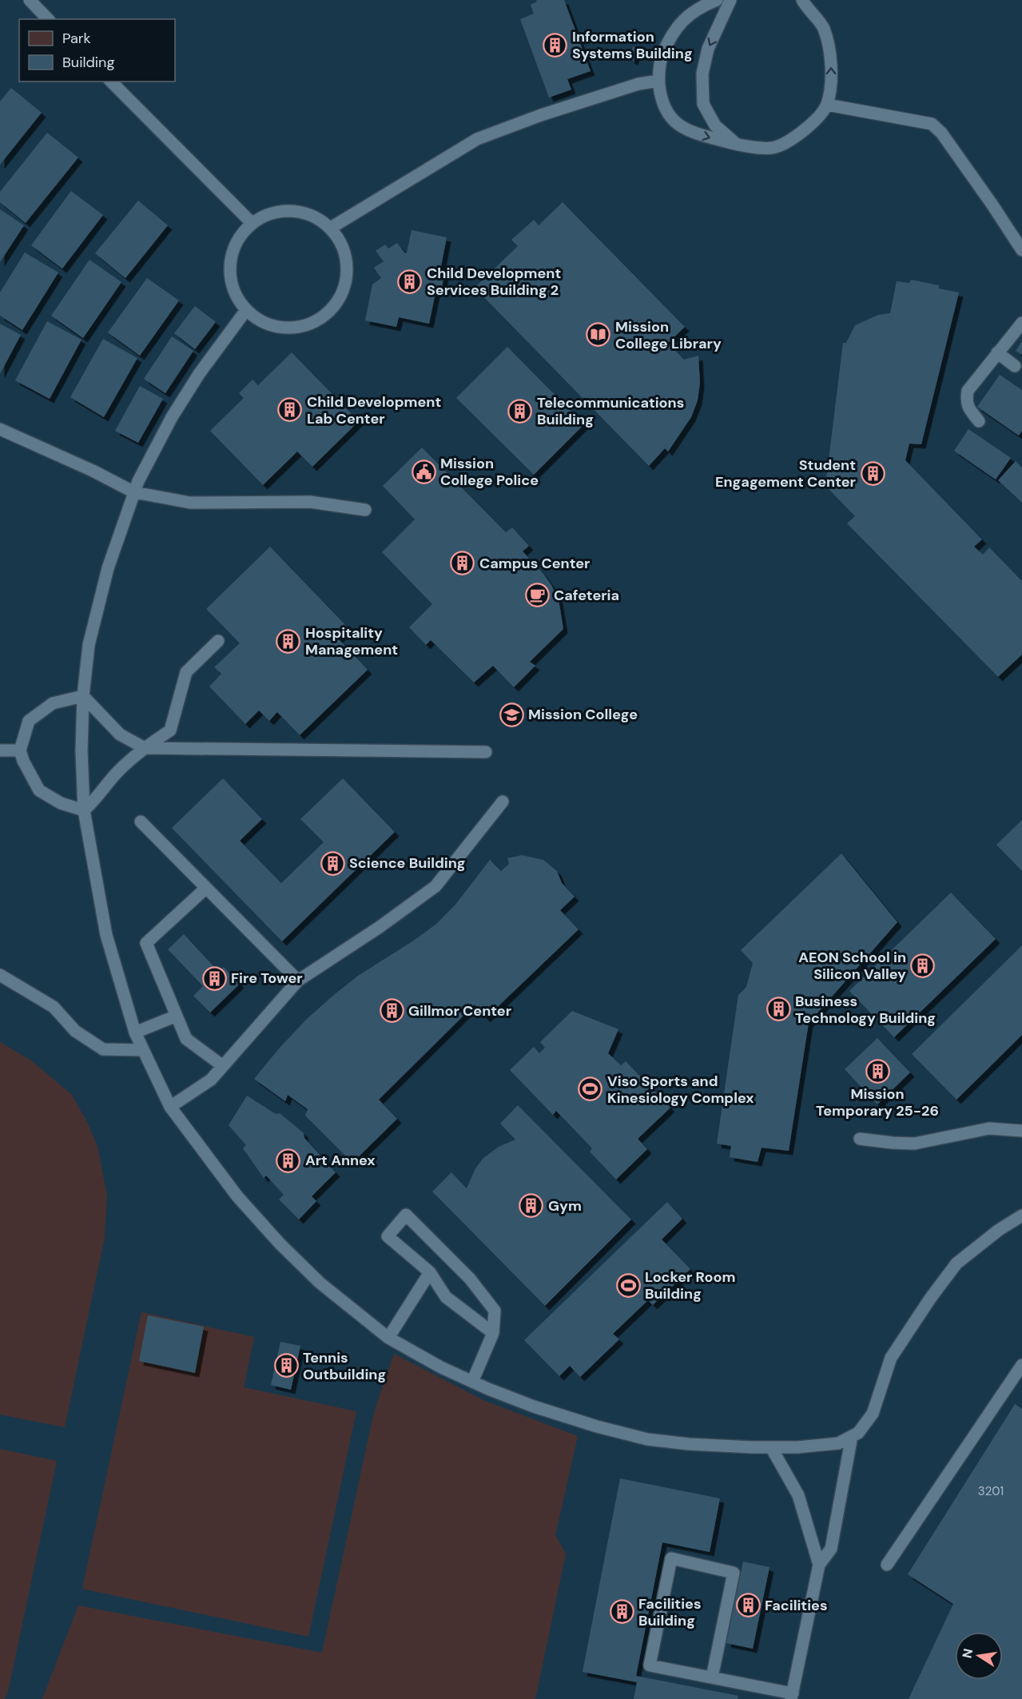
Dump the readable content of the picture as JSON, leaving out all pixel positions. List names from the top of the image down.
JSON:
{
  "places": {
    "building": [
      "Information Systems Building",
      "Child Development Services Building 2",
      "Child Development Lab Center",
      "Telecommunications Building",
      "Student Engagement Center",
      "Campus Center",
      "Hospitality Management",
      "Science Building",
      "AEON School in Silicon Valley",
      "Fire Tower",
      "Business Technology Building",
      "Gillmor Center",
      "Mission Temporary 25-26",
      "Art Annex",
      "Gym",
      "Tennis Outbuilding",
      "Facilities",
      "Facilities Building"
    ],
    "library": ["Mission College Library"],
    "public building": ["Mission College Police"],
    "cafe": ["Cafeteria"],
    "school or university": ["Mission College"],
    "sports": ["Viso Sports and Kinesiology Complex", "Locker Room Building"]
  },
  "house_numbers": ["3201"],
  "legend": ["Park", "Building"],
  "north": "left"
}
